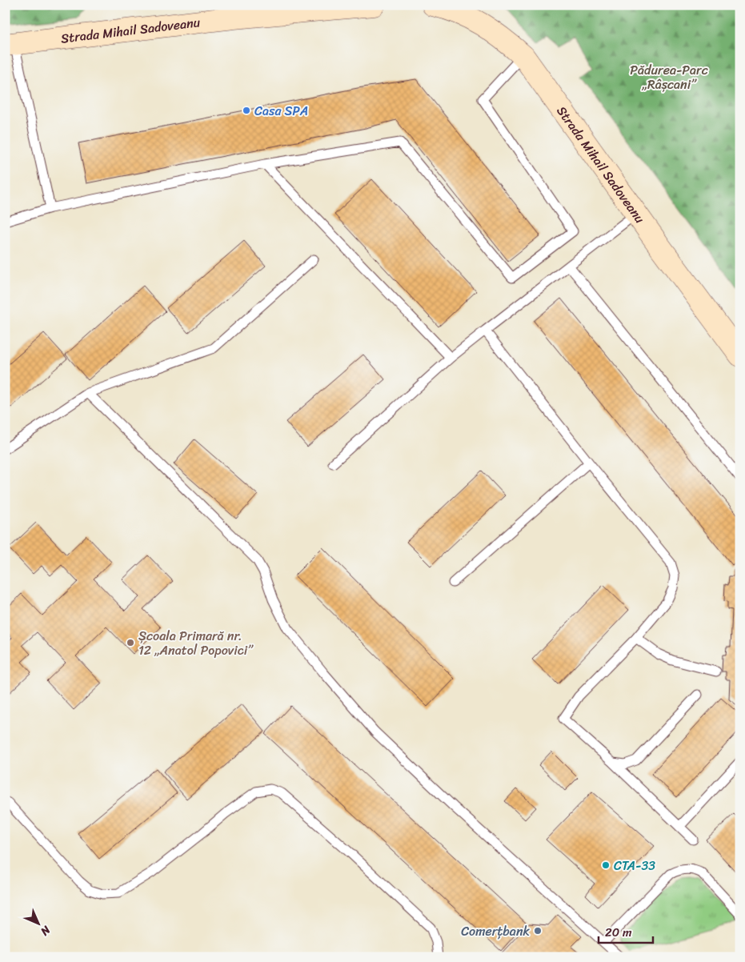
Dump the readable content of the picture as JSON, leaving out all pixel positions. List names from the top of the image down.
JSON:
{
  "streets": {
    "main road": ["Strada Mihail Sadoveanu"]
  },
  "parks": ["Pădurea-Parc „Râșcani”"],
  "places": [
    "Casa SPA",
    "Școala Primară nr. 12 „Anatol Popovici”",
    "CTA-33",
    "Comerțbank"
  ],
  "scale_bar": "20 m",
  "north": "bottom right"
}
